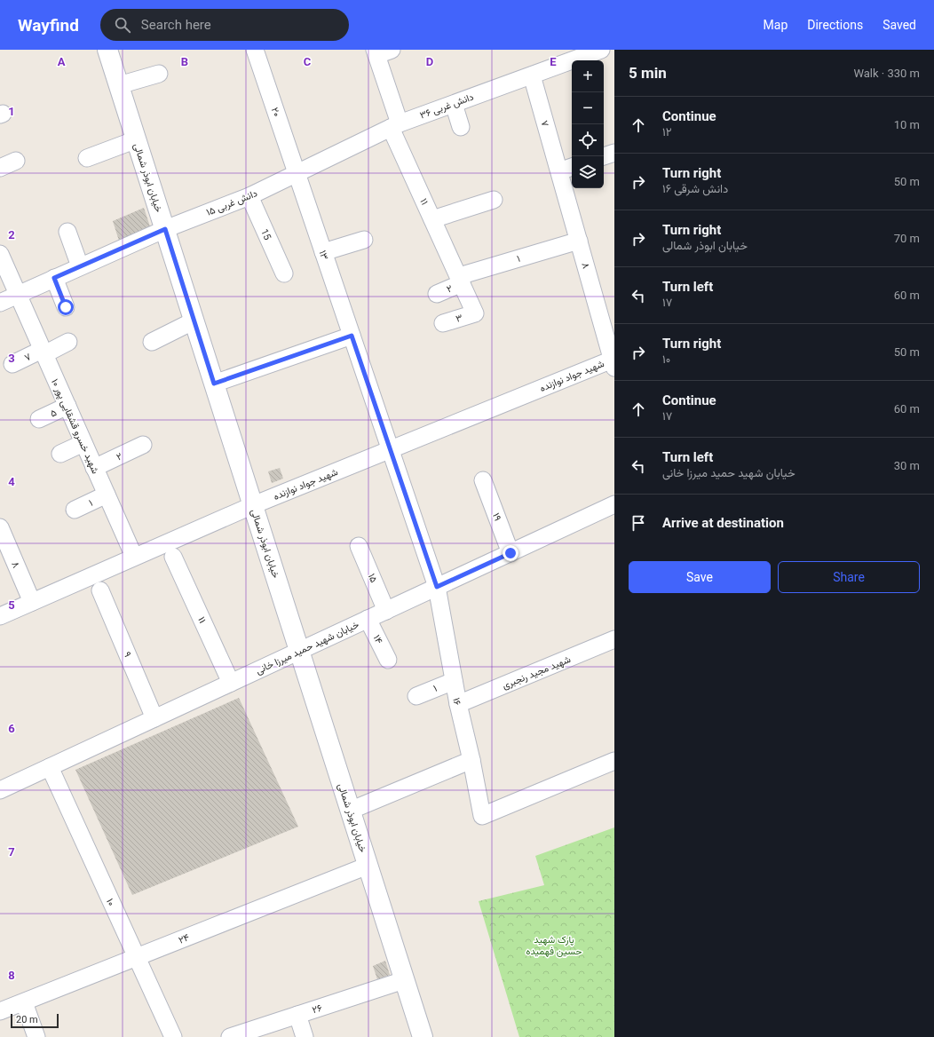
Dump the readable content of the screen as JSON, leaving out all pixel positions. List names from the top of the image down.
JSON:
{
  "streets": {
    "street": [
      "دانش غربی ۳۶",
      "۲۰",
      "۷",
      "خیابان ابوذر شمالی",
      "۱۱",
      "دانش غربی ۱۵",
      "15",
      "۱۳",
      "۱",
      "۸",
      "۲",
      "۳",
      "شهید جواد نوازنده",
      "۵",
      "شهید خسرو قشقایی پور ۱۰",
      "۱۹",
      "۱۵",
      "۱۴",
      "خیابان شهید حمید میرزا خانی",
      "۹",
      "شهید مجید رنجبری",
      "۱۶",
      "۱۰",
      "۲۴",
      "۲۶"
    ]
  },
  "crossings": [
    ["دانش غربی ۳۶", "۲۰"],
    ["دانش غربی ۳۶", "۷"],
    ["دانش غربی ۳۶", "۱۱"],
    ["دانش غربی ۳۶", "دانش غربی ۱۵"],
    ["دانش غربی ۳۶", "۱۳"],
    ["۲۰", "دانش غربی ۱۵"],
    ["۲۰", "۱۳"],
    ["۷", "۸"],
    ["۷", "شهید خسرو قشقایی پور ۱۰"],
    ["خیابان ابوذر شمالی", "دانش غربی ۱۵"],
    ["خیابان ابوذر شمالی", "شهید جواد نوازنده"],
    ["خیابان ابوذر شمالی", "خیابان شهید حمید میرزا خانی"],
    ["خیابان ابوذر شمالی", "۲۴"],
    ["خیابان ابوذر شمالی", "۲۶"],
    ["۱۱", "۱"],
    ["۱۱", "۲"],
    ["۱۱", "۳"],
    ["۱۱", "خیابان شهید حمید میرزا خانی"],
    ["دانش غربی ۱۵", "15"],
    ["دانش غربی ۱۵", "۱۳"],
    ["دانش غربی ۱۵", "شهید خسرو قشقایی پور ۱۰"],
    ["۱", "۸"],
    ["۱", "۲"],
    ["۱", "شهید خسرو قشقایی پور ۱۰"],
    ["۱", "۱۶"],
    ["۸", "شهید جواد نوازنده"],
    ["۲", "شهید خسرو قشقایی پور ۱۰"],
    ["شهید جواد نوازنده", "شهید خسرو قشقایی پور ۱۰"],
    ["شهید جواد نوازنده", "۱۶"],
    ["۵", "شهید خسرو قشقایی پور ۱۰"],
    ["۱۹", "خیابان شهید حمید میرزا خانی"],
    ["۱۵", "خیابان شهید حمید میرزا خانی"],
    ["۱۴", "خیابان شهید حمید میرزا خانی"],
    ["خیابان شهید حمید میرزا خانی", "۹"],
    ["خیابان شهید حمید میرزا خانی", "۱۶"],
    ["خیابان شهید حمید میرزا خانی", "۱۰"],
    ["شهید مجید رنجبری", "۱۶"],
    ["۱۰", "۲۴"]
  ],
  "parks": ["پارک شهید حسین فهمیده"],
  "scale_bar": "20 m",
  "page": {
    "header": "Wayfind",
    "search": "Search here",
    "nav": ["Map", "Directions", "Saved"],
    "heading": ["5 min", "Walk · 330 m"],
    "map_buttons": ["+", "−"],
    "list": [
      ["Continue", "۱۲", "10 m"],
      ["Turn right", "دانش شرقی ۱۶", "50 m"],
      ["Turn right", "خیابان ابوذر شمالی", "70 m"],
      ["Turn left", "۱۷", "60 m"],
      ["Turn right", "۱۰", "50 m"],
      ["Continue", "۱۷", "60 m"],
      ["Turn left", "خیابان شهید حمید میرزا خانی", "30 m"],
      "Arrive at destination"
    ],
    "buttons": ["Save", "Share"],
    "scale": "20 m"
  },
  "grid": {
    "columns": [
      "A",
      "B",
      "C",
      "D",
      "E"
    ],
    "rows": [
      "1",
      "2",
      "3",
      "4",
      "5",
      "6",
      "7",
      "8"
    ]
  }
}
